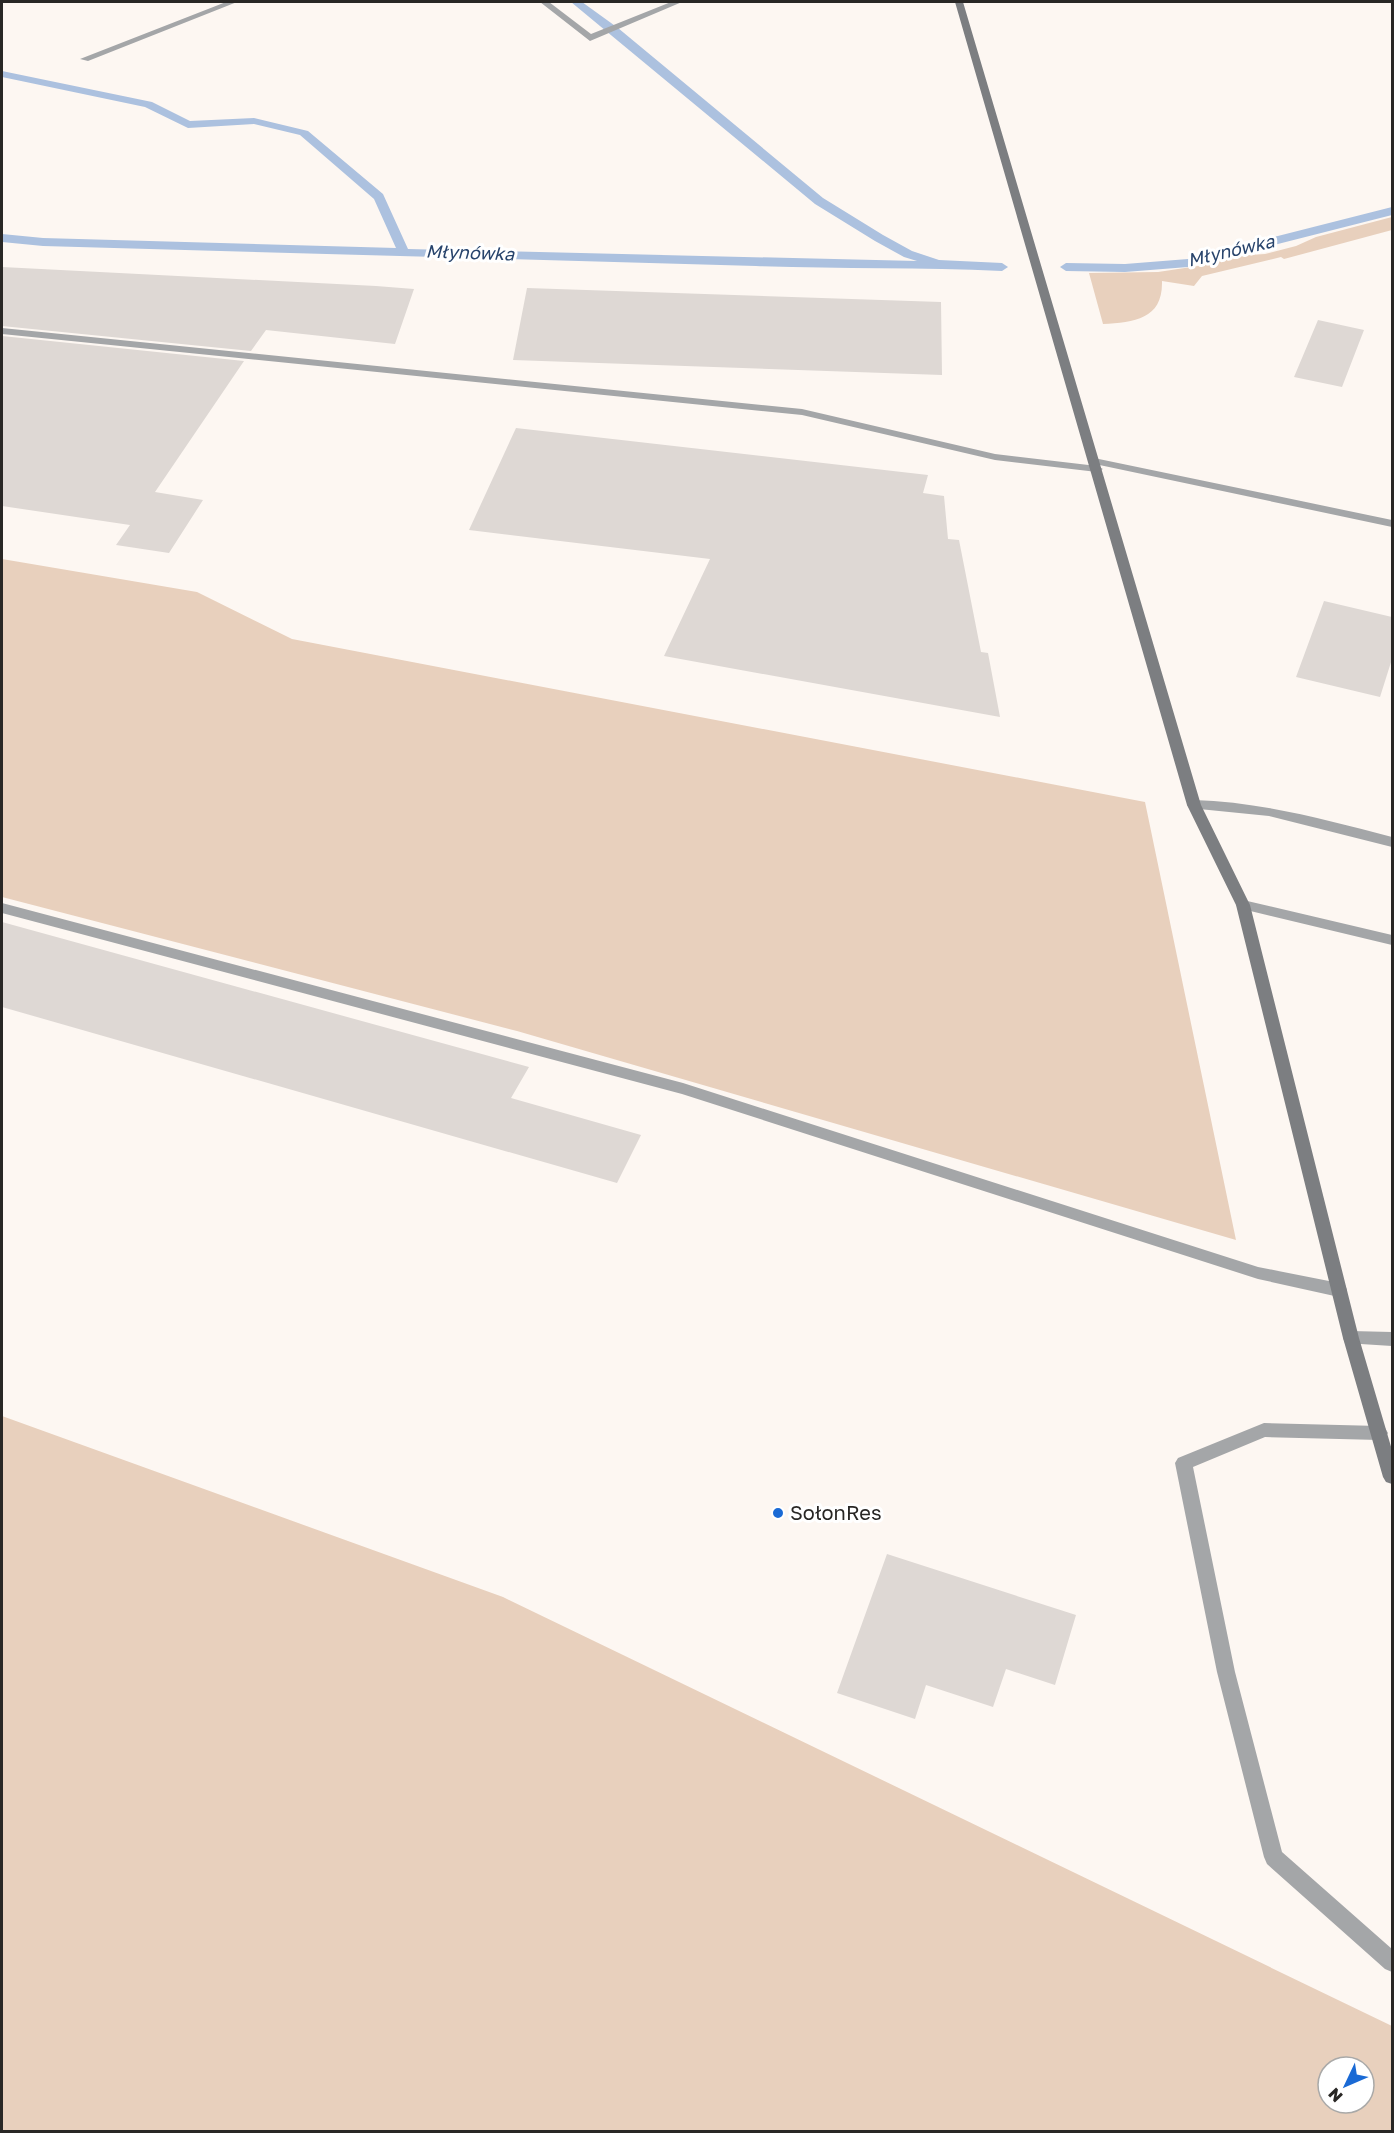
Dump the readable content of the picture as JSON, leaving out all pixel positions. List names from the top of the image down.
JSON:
{
  "water": ["Młynówka"],
  "places": ["SołonRes"],
  "north": "bottom left"
}
